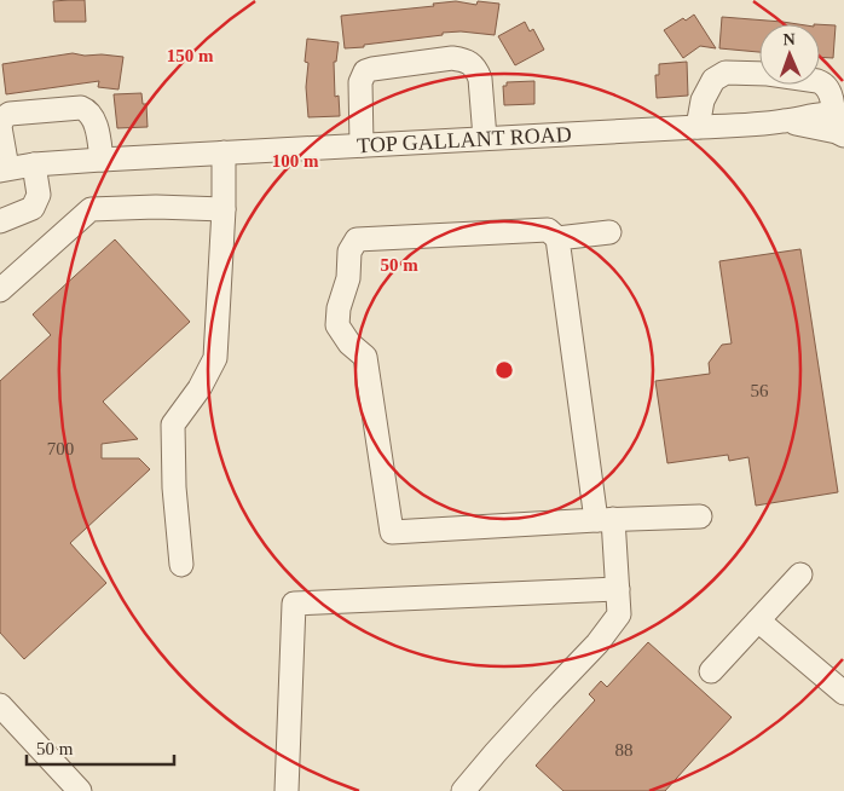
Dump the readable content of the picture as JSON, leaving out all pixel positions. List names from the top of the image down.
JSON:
{
  "streets": {
    "street": ["TOP GALLANT ROAD"]
  },
  "house_numbers": ["56", "700", "88"],
  "scale_bar": "50 m",
  "north": "top",
  "rings": ["150 m", "100 m", "50 m"]
}
